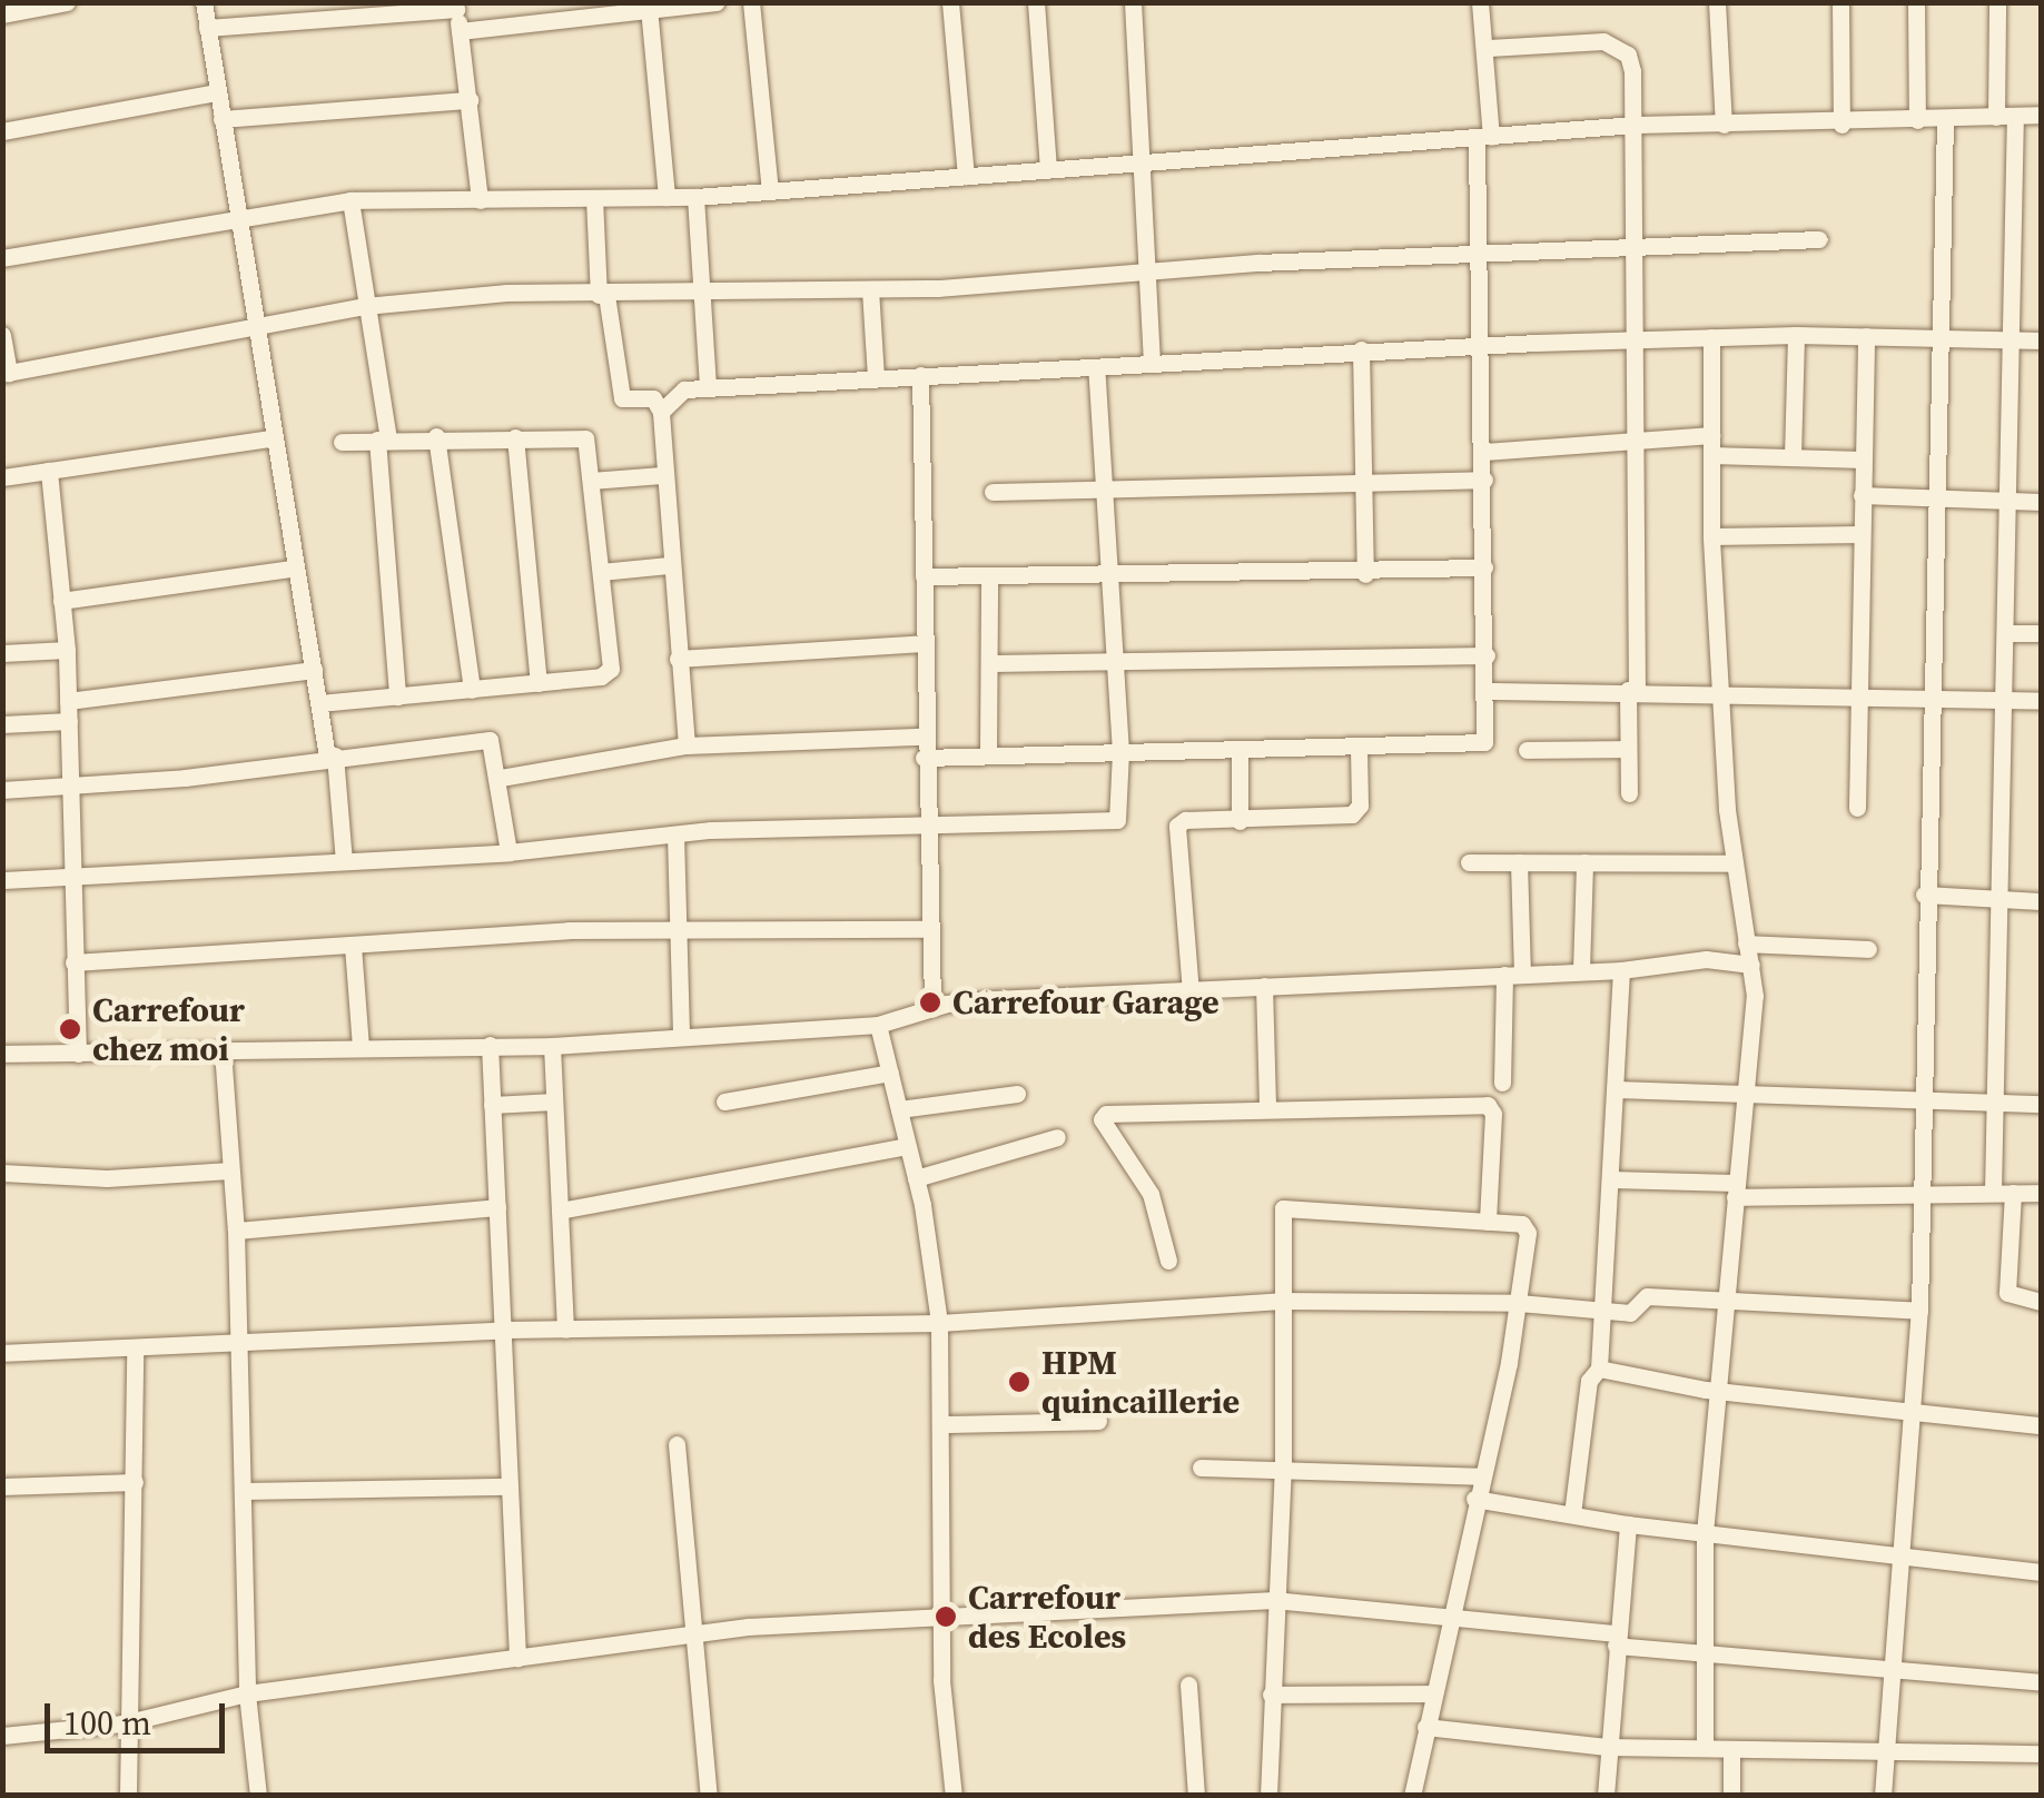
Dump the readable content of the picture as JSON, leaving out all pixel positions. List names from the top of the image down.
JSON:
{
  "places": [
    "Carrefour Garage",
    "Carrefour chez moi",
    "HPM quincaillerie",
    "Carrefour des Ecoles"
  ],
  "scale_bar": "100 m"
}
